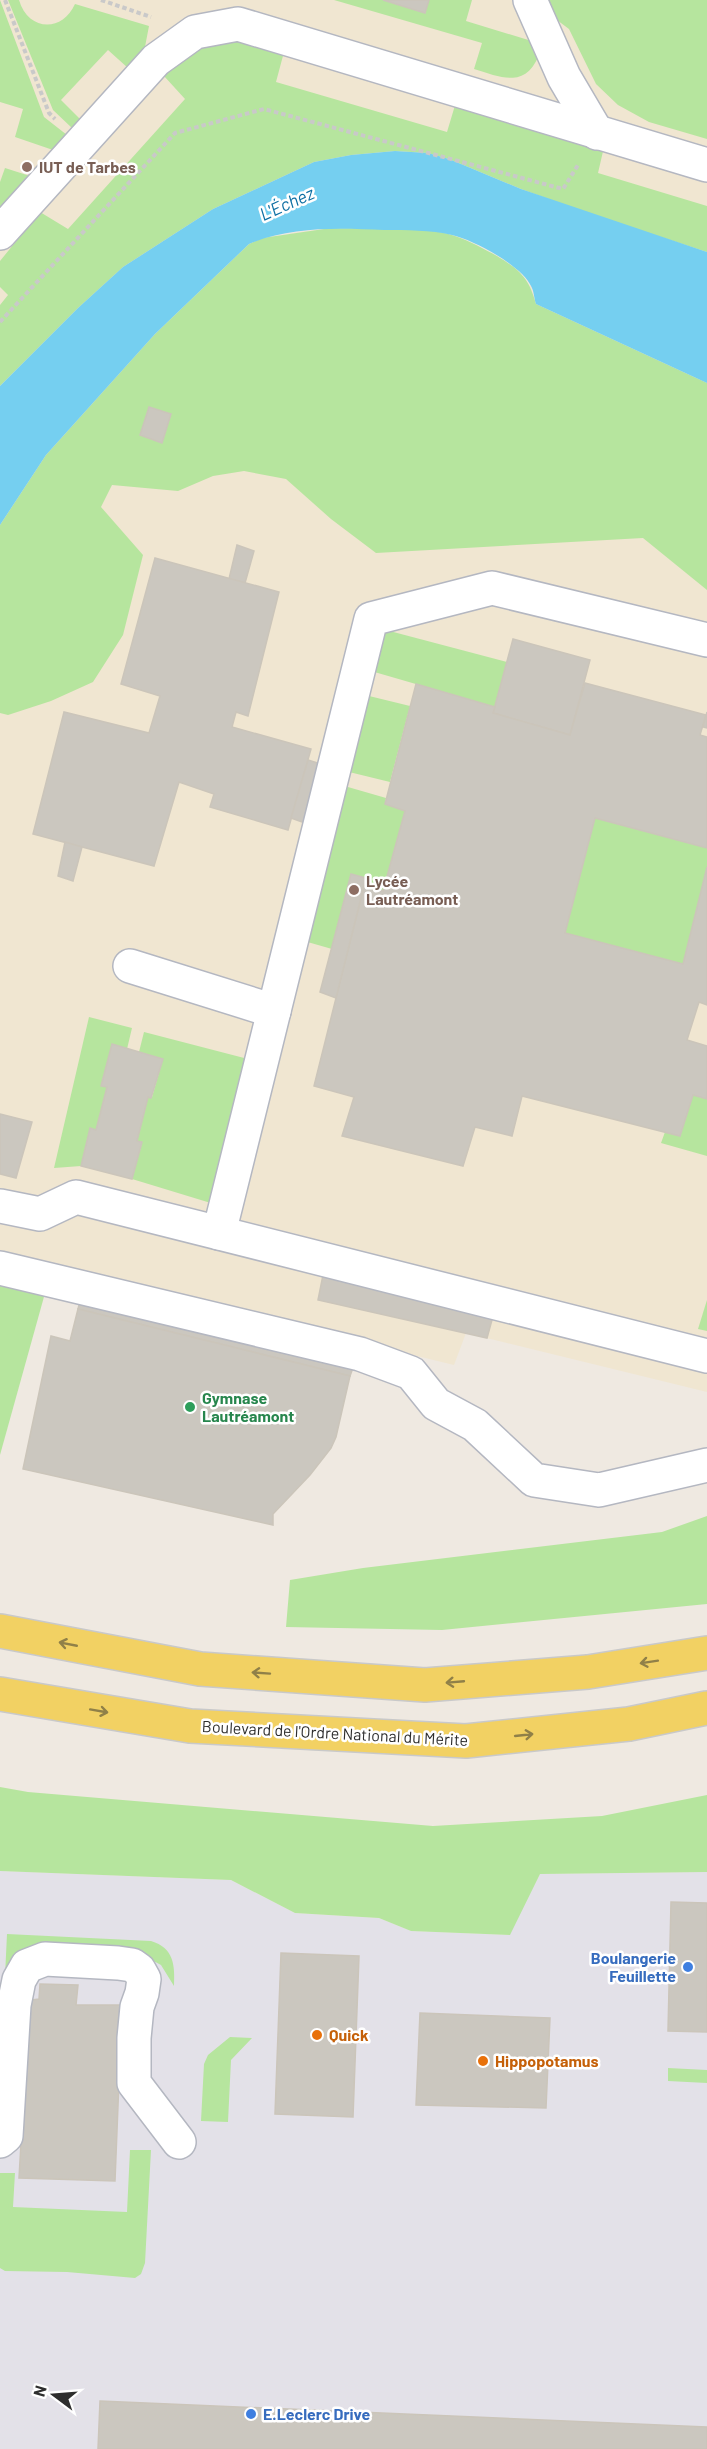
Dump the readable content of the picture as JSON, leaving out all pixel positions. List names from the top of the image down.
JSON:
{
  "streets": {
    "main road": ["Boulevard de l'Ordre National du Mérite"]
  },
  "water": ["L'Échez"],
  "places": [
    "IUT de Tarbes",
    "Lycée Lautréamont",
    "Gymnase Lautréamont",
    "Boulangerie Feuillette",
    "Quick",
    "Hippopotamus",
    "E.Leclerc Drive"
  ],
  "north": "left"
}
